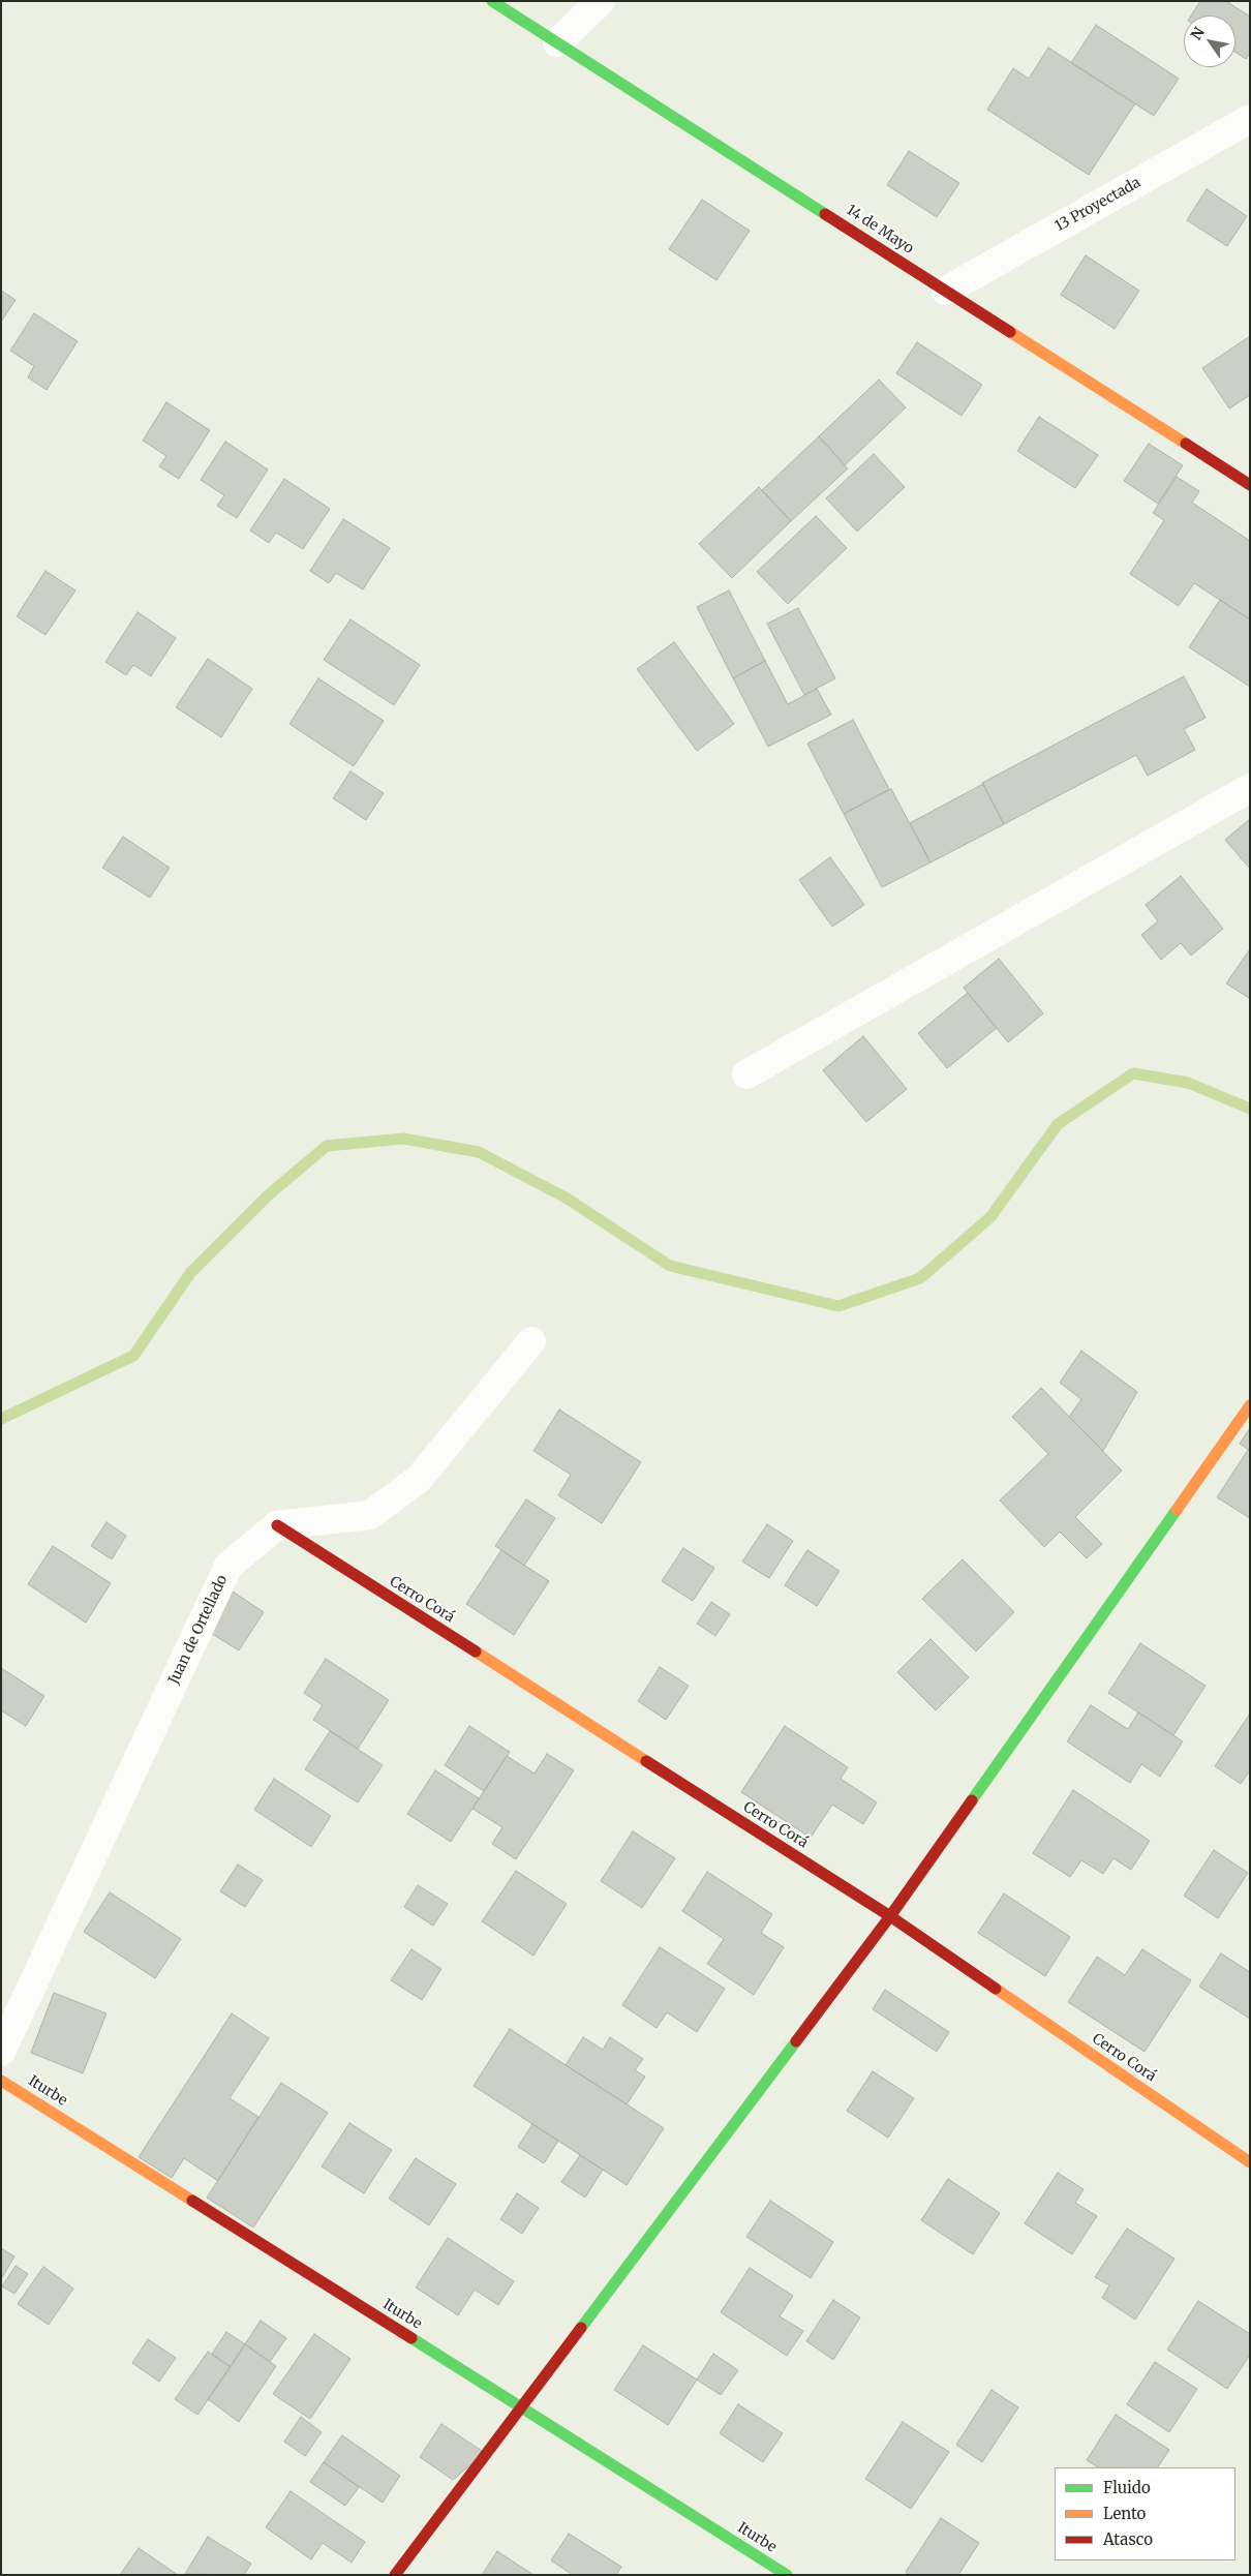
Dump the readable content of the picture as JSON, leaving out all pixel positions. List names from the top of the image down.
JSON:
{
  "streets": {
    "street": [
      "13 Proyectada",
      "14 de Mayo",
      "Cerro Corá",
      "Juan de Ortellado",
      "Iturbe"
    ]
  },
  "crossings": [
    ["13 Proyectada", "14 de Mayo"],
    ["Cerro Corá", "Juan de Ortellado"]
  ],
  "legend": ["Fluido", "Lento", "Atasco"],
  "north": "top left"
}
